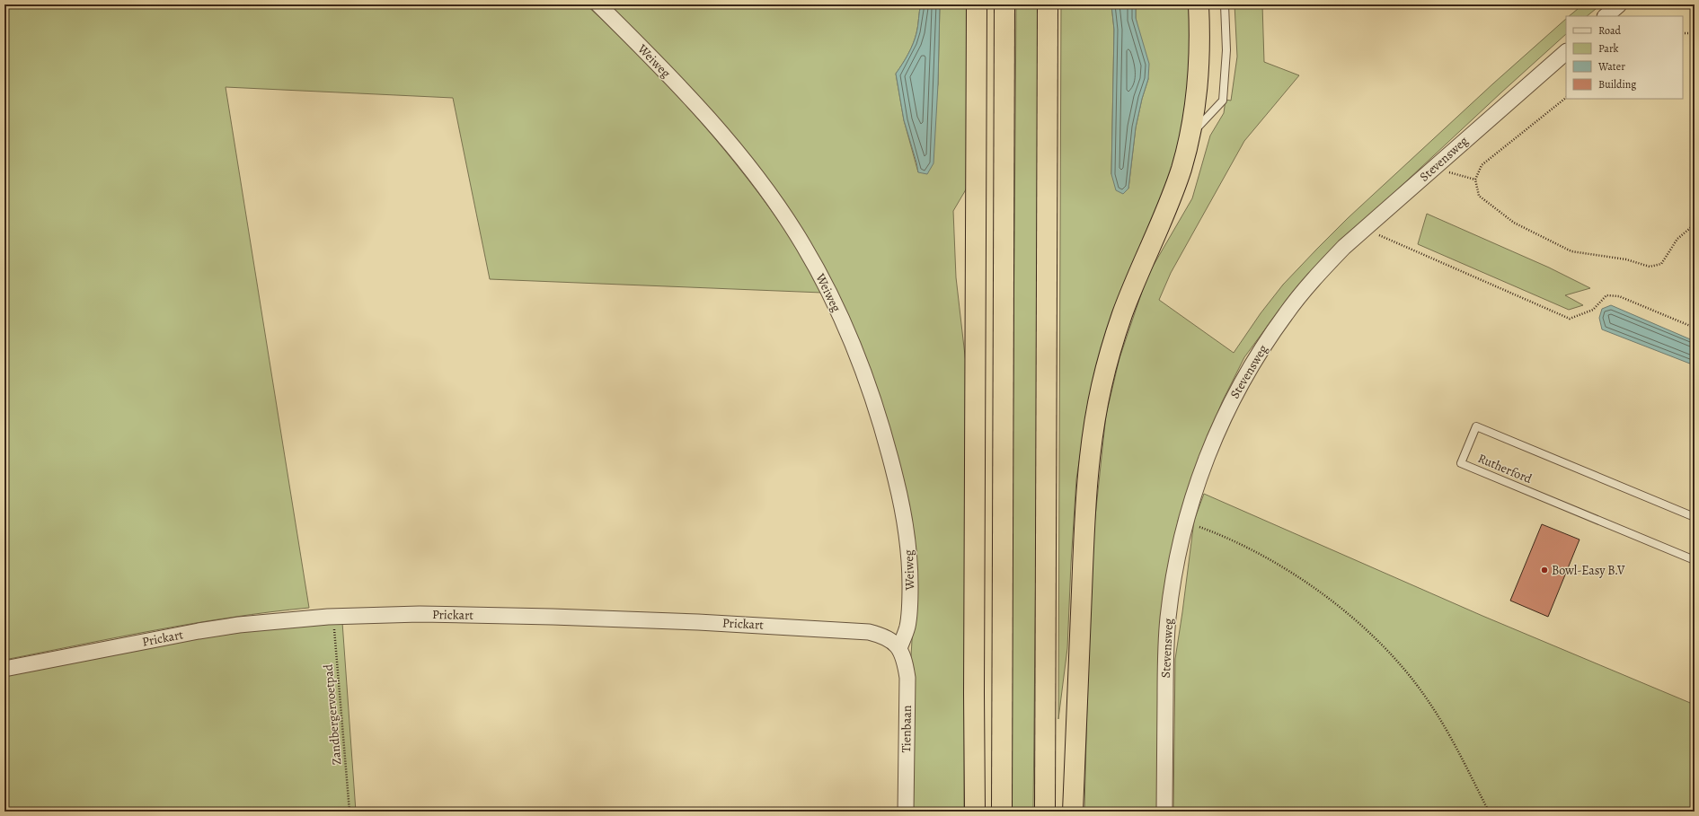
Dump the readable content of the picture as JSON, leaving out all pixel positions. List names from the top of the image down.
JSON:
{
  "streets": {
    "street": [
      "Weiweg",
      "Stevensweg",
      "Prickart",
      "Tienbaan"
    ],
    "lane": ["Rutherford"],
    "path": ["Zandbergervoetpad"]
  },
  "crossings": [
    ["Weiweg", "Prickart"],
    ["Weiweg", "Tienbaan"],
    ["Prickart", "Zandbergervoetpad"],
    ["Prickart", "Tienbaan"]
  ],
  "places": ["Bowl-Easy B.V"],
  "legend": [
    "Road",
    "Park",
    "Water",
    "Building"
  ]
}
